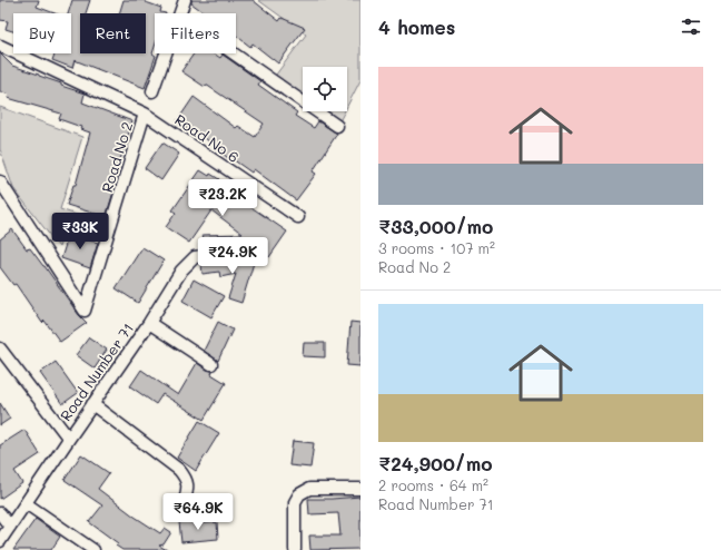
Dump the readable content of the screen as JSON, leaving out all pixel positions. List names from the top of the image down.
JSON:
{
  "streets": {
    "street": ["Road No 6", "Road No 2", "Road Number 71"]
  },
  "crossings": [
    ["Road No 6", "Road No 2"]
  ],
  "page": {
    "heading": "4 homes",
    "chip": ["Buy", "Rent", "Filters"],
    "list": [
      {
        "name": "₹33,000/mo",
        "note": "3 rooms · 107 m² · Road No 2"
      },
      {
        "name": "₹24,900/mo",
        "note": "2 rooms · 64 m² · Road Number 71"
      }
    ],
    "price": [
      "₹23.2K",
      "₹33K",
      "₹24.9K",
      "₹64.9K"
    ]
  }
}
